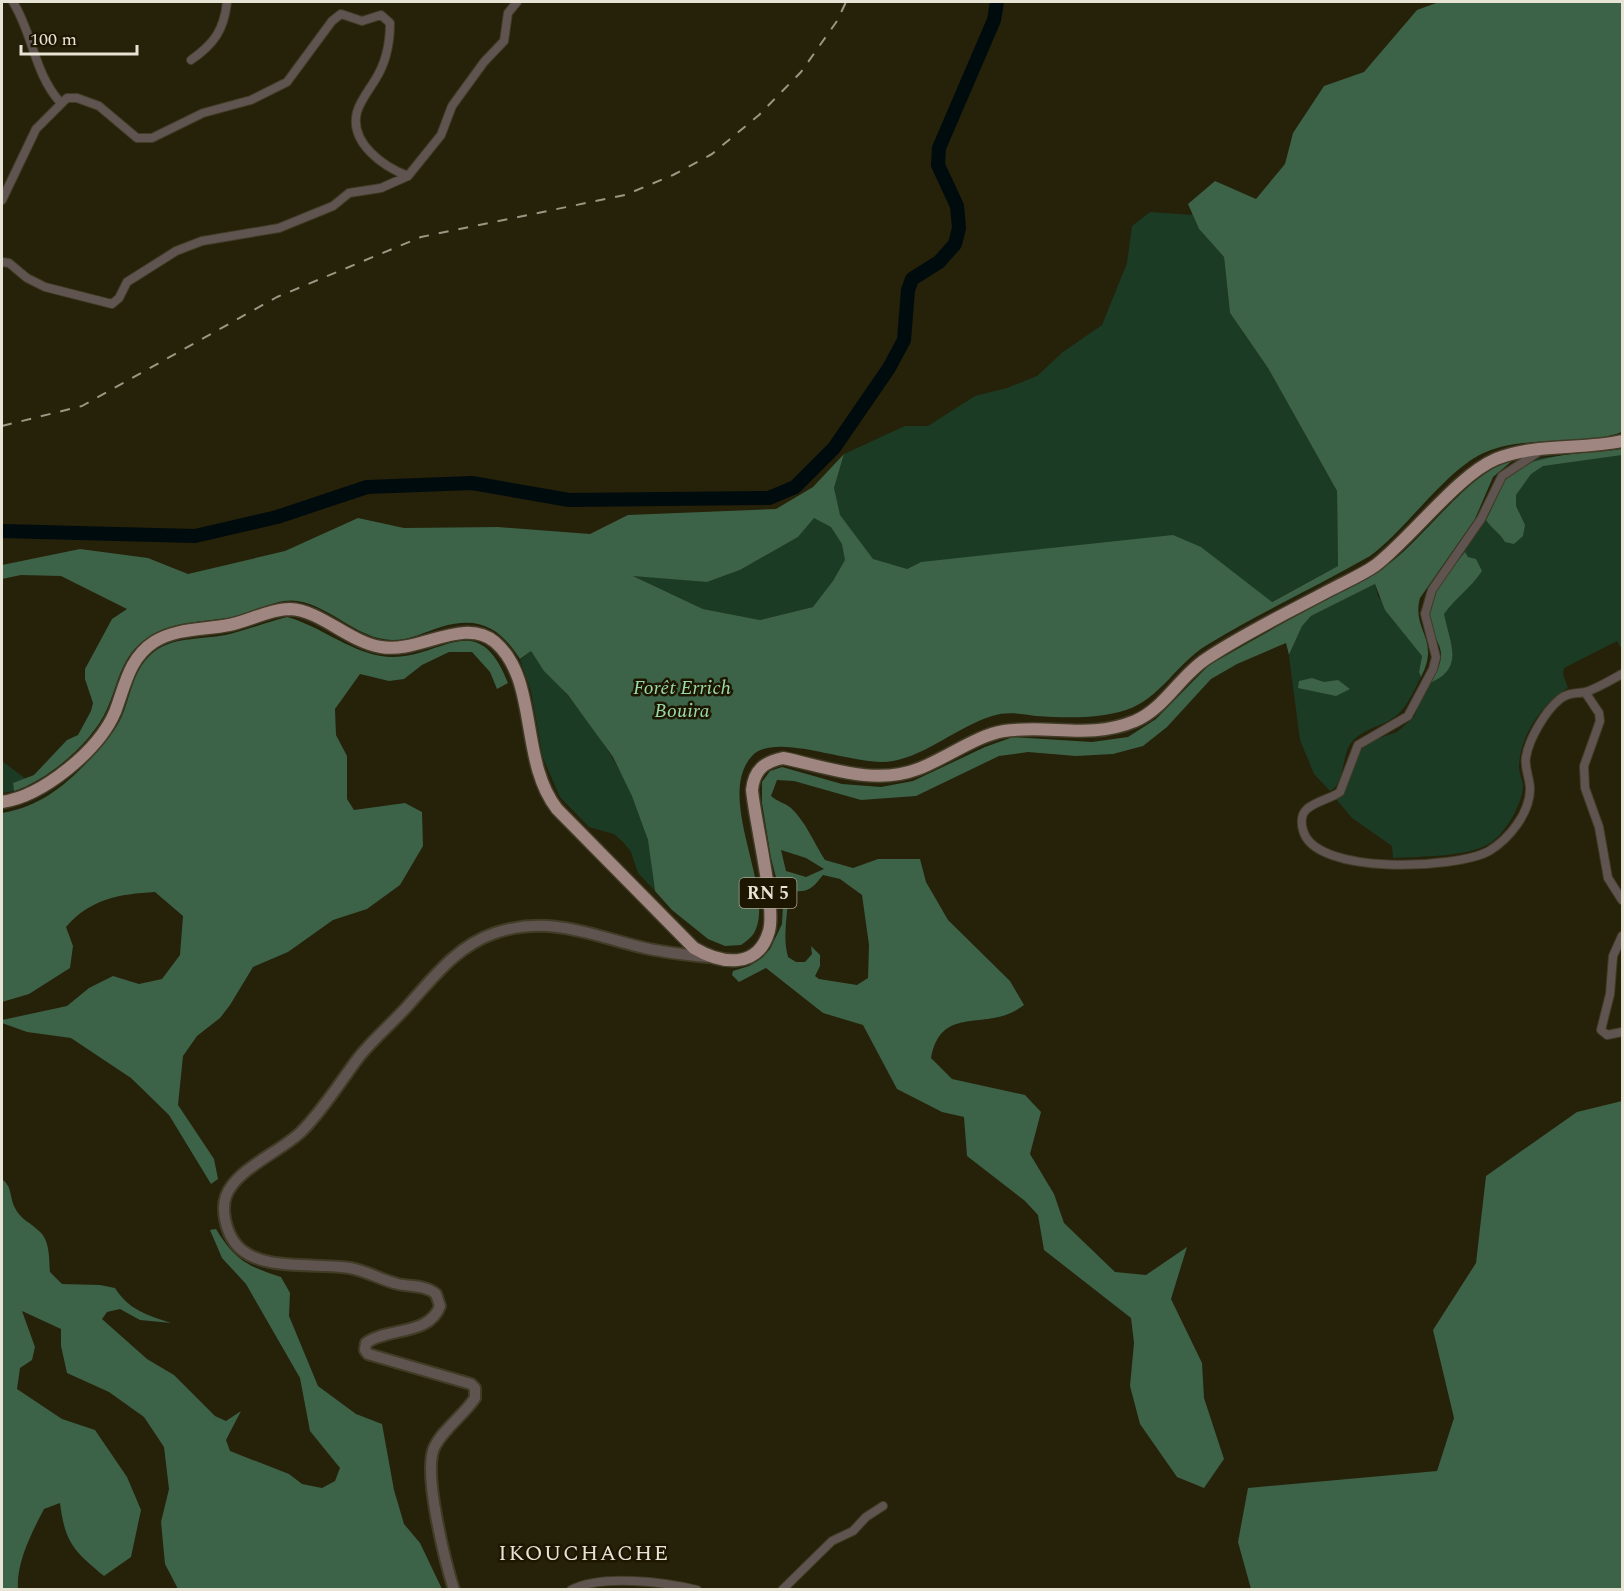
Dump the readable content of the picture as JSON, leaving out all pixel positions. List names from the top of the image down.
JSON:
{
  "streets": {
    "main road": ["RN 5"]
  },
  "districts": ["IKOUCHACHE"],
  "parks": ["Forêt Errich Bouira"],
  "scale_bar": "100 m"
}
